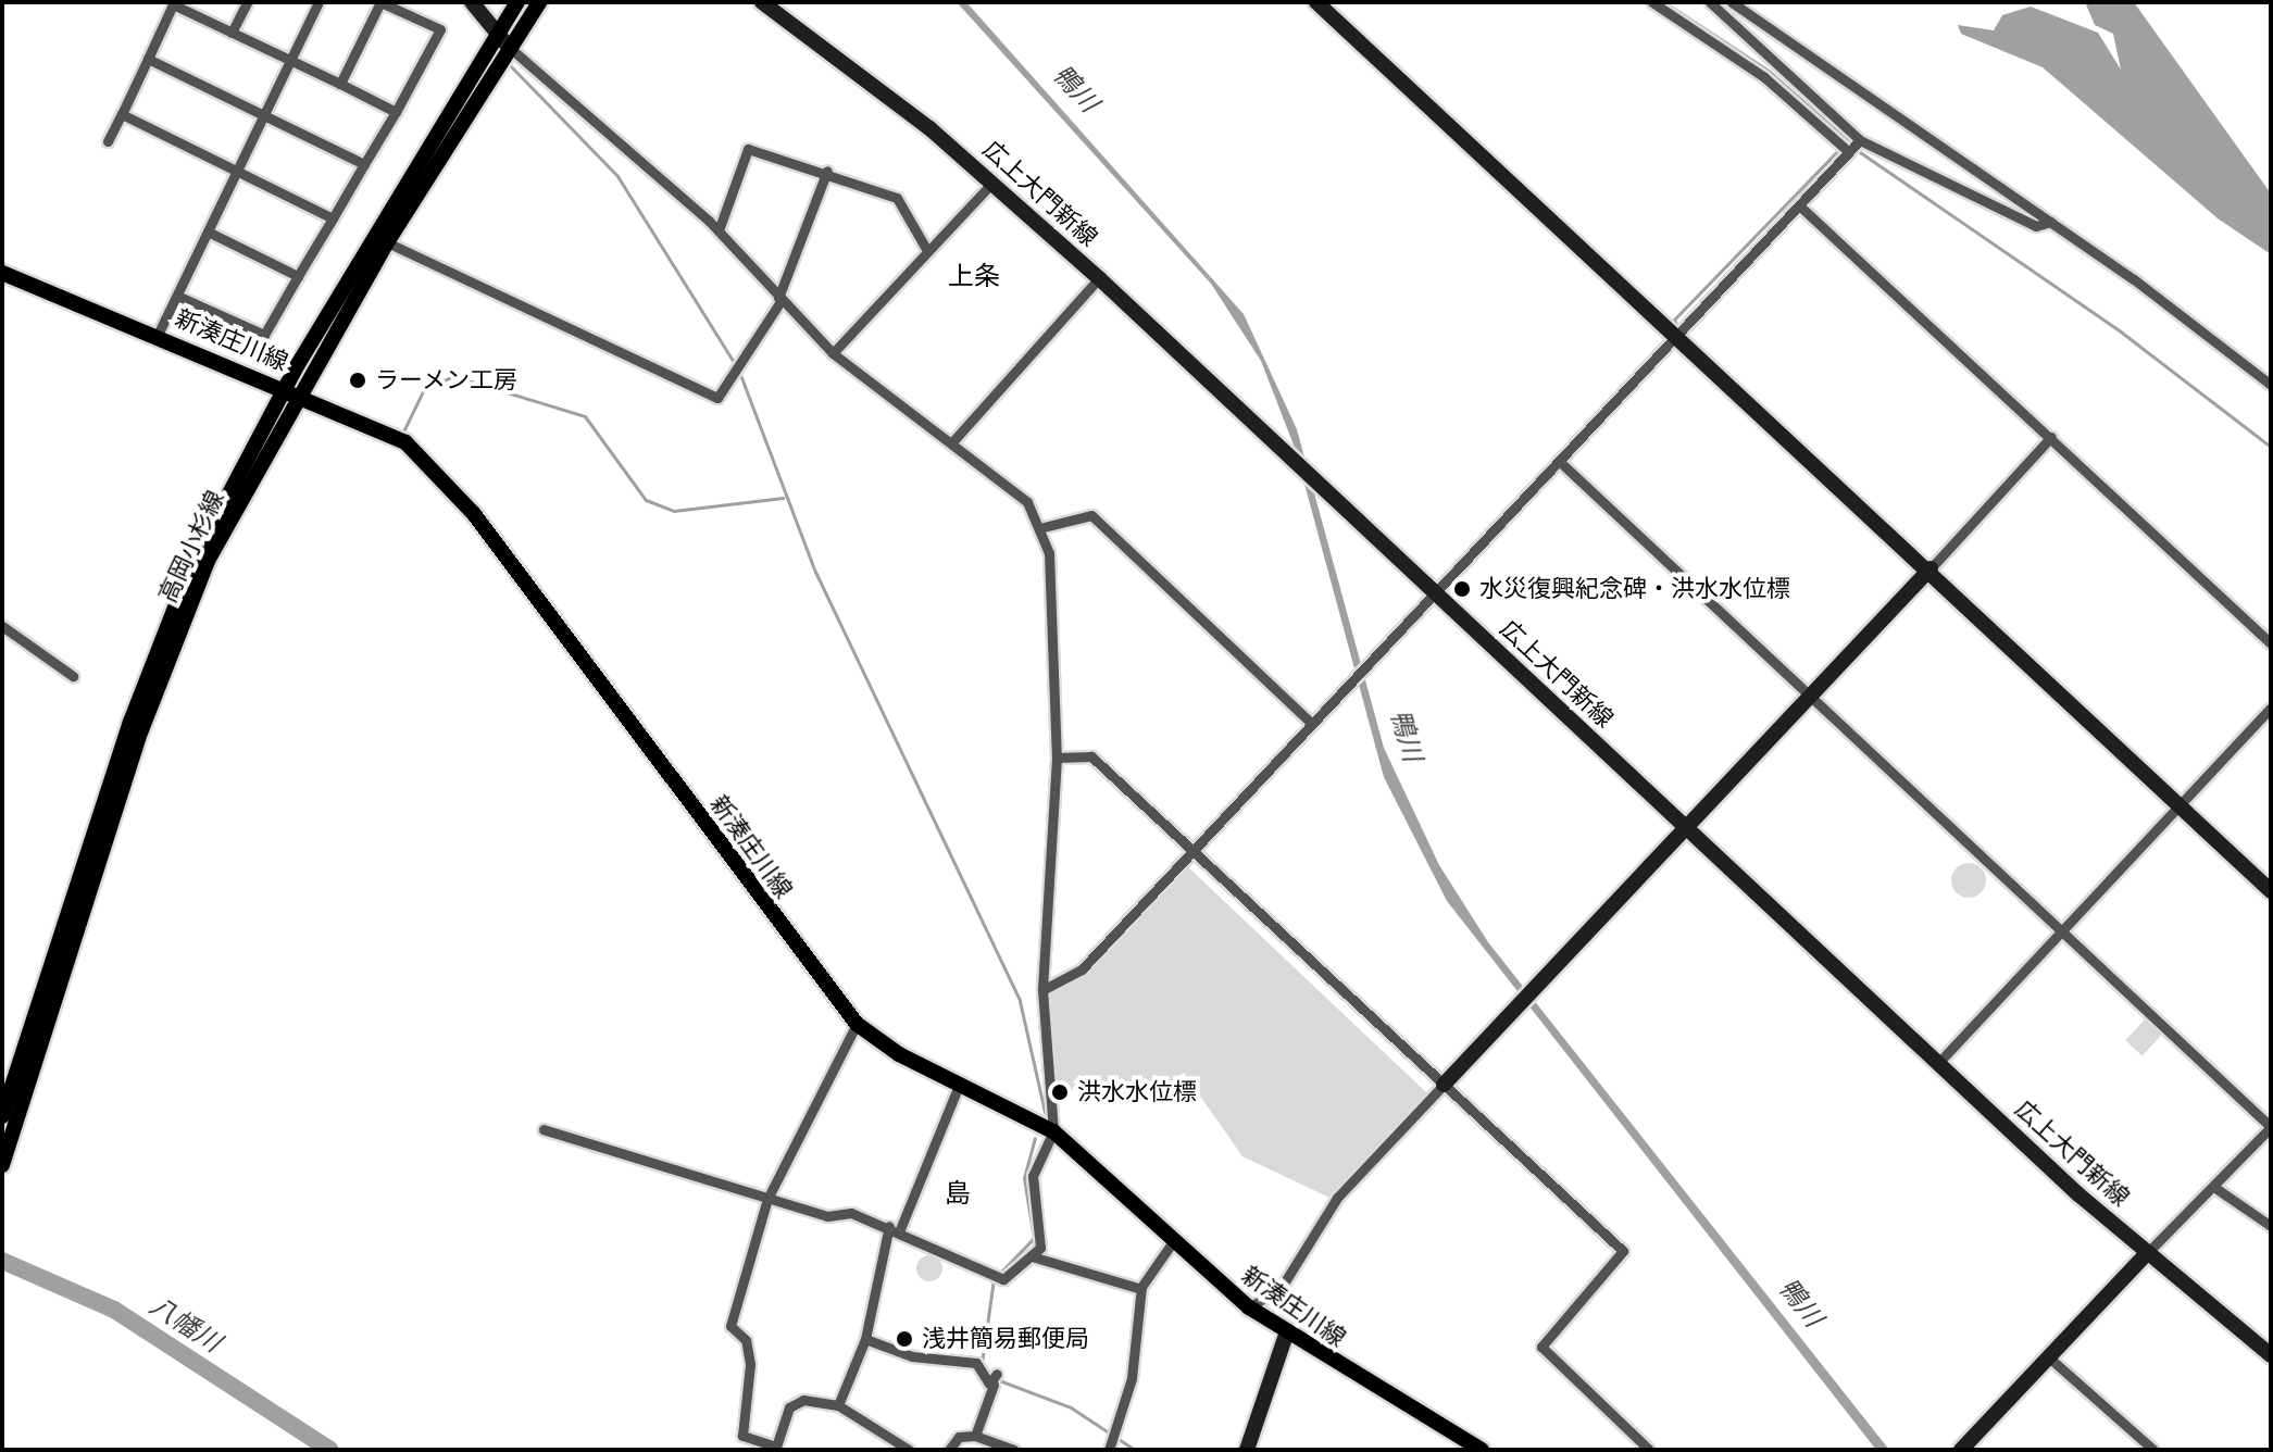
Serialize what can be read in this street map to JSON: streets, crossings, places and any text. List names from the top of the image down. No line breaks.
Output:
{"streets":{"main road":["新湊庄川線","高岡小杉線"],"street":["広上大門新線"]},"crossings":[["新湊庄川線","高岡小杉線"]],"districts":["上条","島"],"water":["鴨川","八幡川"],"places":["ラーメン工房","水災復興紀念碑・洪水水位標","洪水水位標","浅井簡易郵便局"]}
